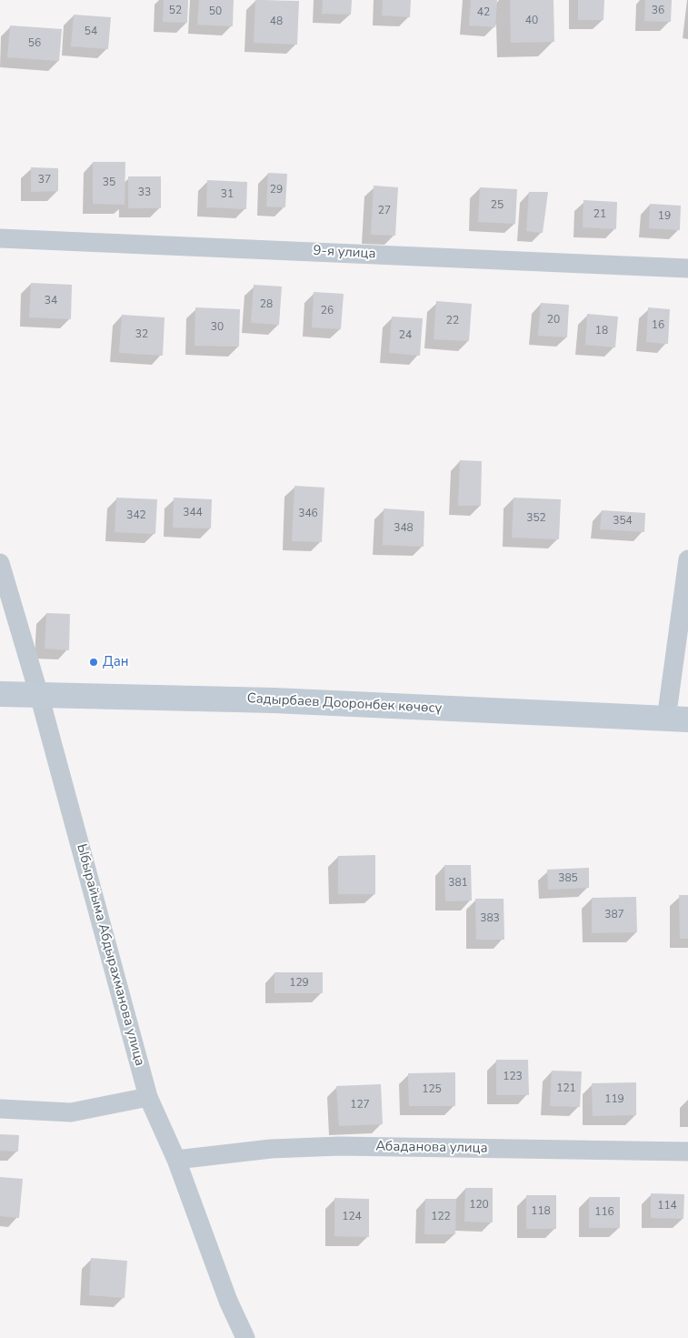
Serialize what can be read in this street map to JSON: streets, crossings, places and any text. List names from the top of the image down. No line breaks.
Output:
{"streets":{"main road":["Садырбаев Дооронбек көчөсү"],"street":["9-я улица","Ыбырайыма Абдырахманова улица","Абаданова улица"]},"crossings":[["Садырбаев Дооронбек көчөсү","Ыбырайыма Абдырахманова улица"],["Ыбырайыма Абдырахманова улица","Абаданова улица"]],"places":["Дан"],"house_numbers":["52","36","50","42","40","48","54","56","37","35","29","33","31","25","27","21","19","34","28","26","20","22","16","30","18","32","24","344","346","342","352","354","348","385","381","387","383","129","123","121","125","119","127","120","114","118","116","124","122"]}
